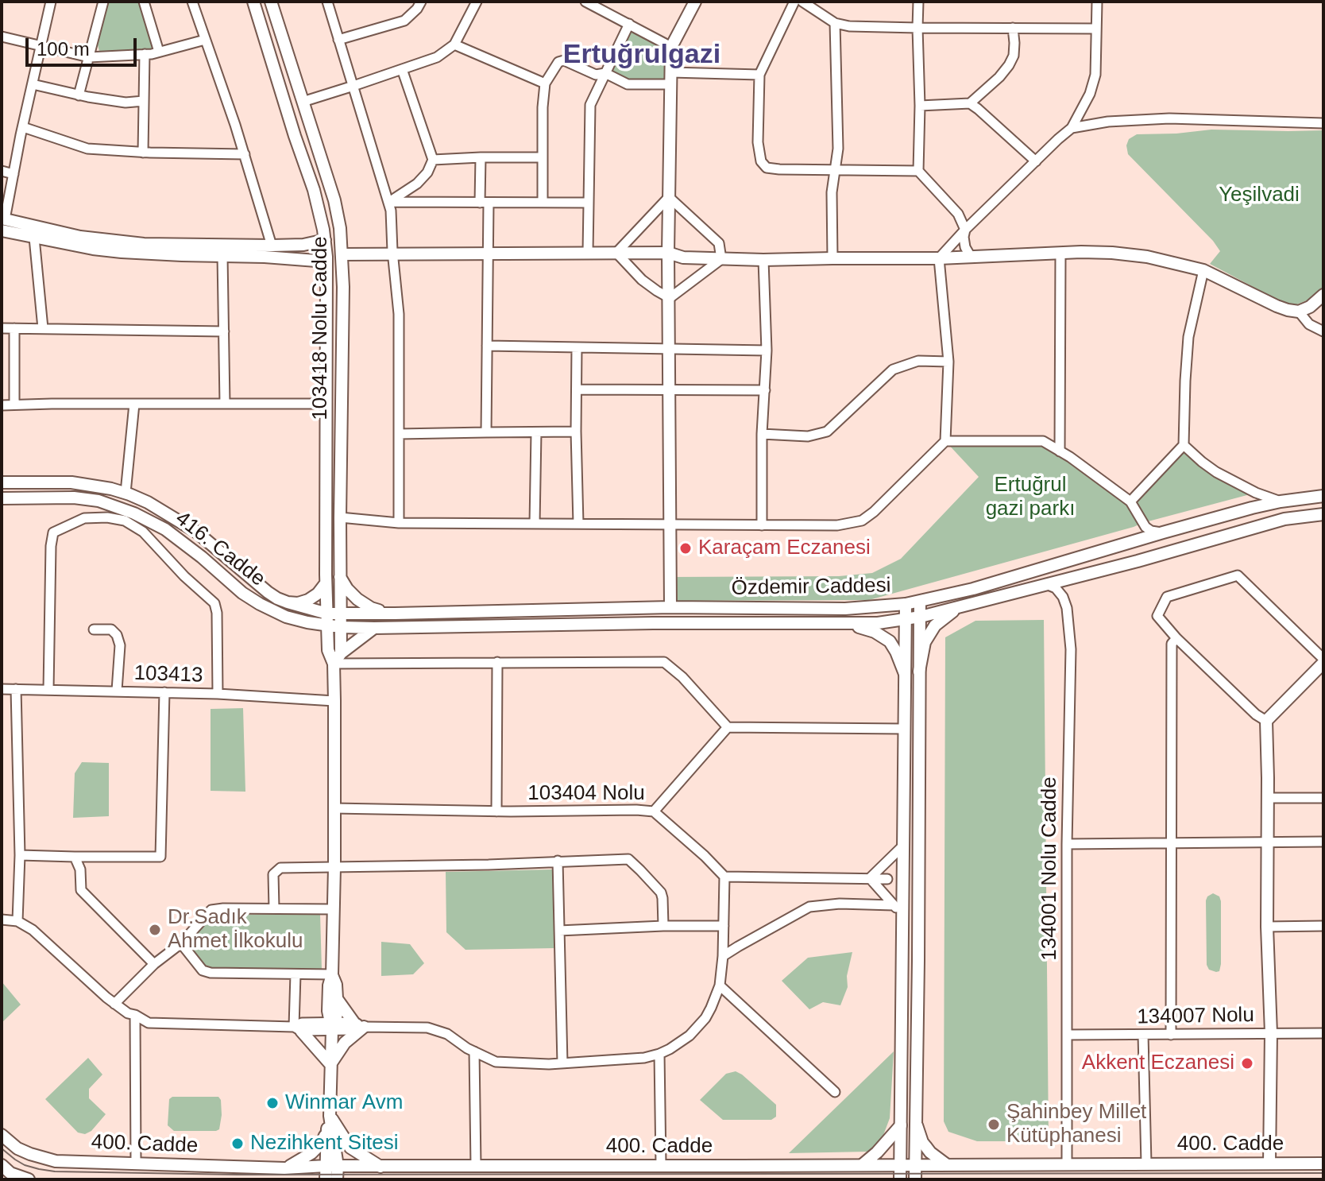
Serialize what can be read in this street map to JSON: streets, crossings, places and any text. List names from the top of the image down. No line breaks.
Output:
{"streets":{"main road":["103418 Nolu Cadde","416. Cadde","Özdemir Caddesi","400. Cadde"],"street":["103413","103404 Nolu","134001 Nolu Cadde","134007 Nolu"]},"crossings":[["103418 Nolu Cadde","416. Cadde"],["103418 Nolu Cadde","Özdemir Caddesi"],["416. Cadde","Özdemir Caddesi"],["Özdemir Caddesi","134001 Nolu Cadde"],["134001 Nolu Cadde","134007 Nolu"],["134001 Nolu Cadde","400. Cadde"]],"districts":["Ertuğrulgazi"],"parks":["Yeşilvadi","Ertuğrul gazi parkı"],"places":["Karaçam Eczanesi","Dr.Sadık Ahmet İlkokulu","Akkent Eczanesi","Winmar Avm","Şahinbey Millet Kütüphanesi","Nezihkent Sitesi"],"scale_bar":"100 m"}
